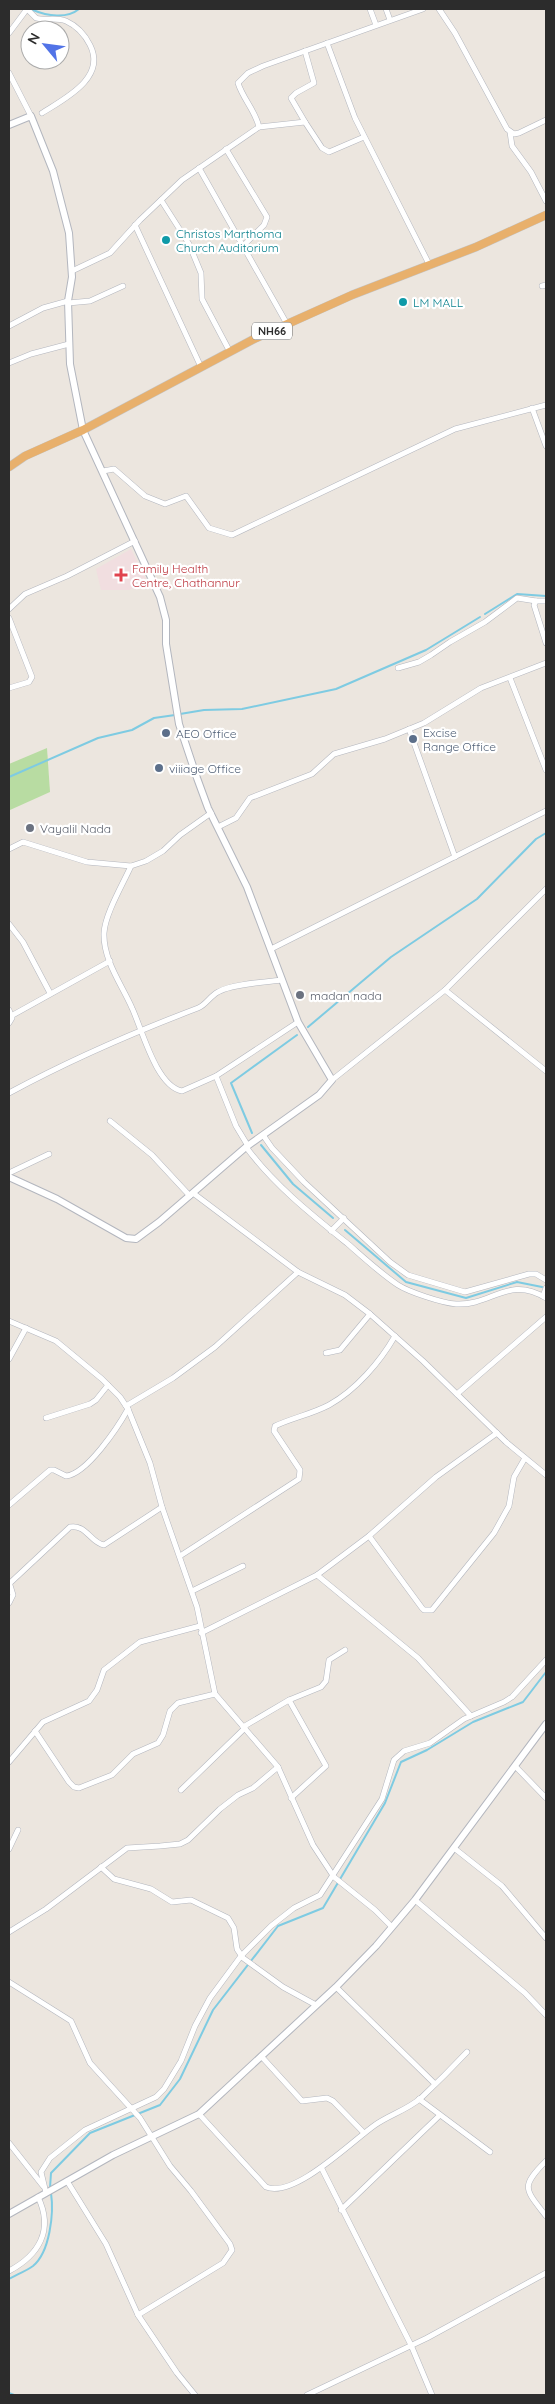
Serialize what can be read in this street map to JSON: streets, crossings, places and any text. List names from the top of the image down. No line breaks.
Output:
{"streets":{"highway":["NH66"]},"places":{"other":["Christos Marthoma Church Auditorium","LM MALL","AEO Office","Excise Range Office","viiiage Office","Vayalil Nada","madan nada"],"health":["Family Health Centre, Chathannur"]},"north":"top left"}
